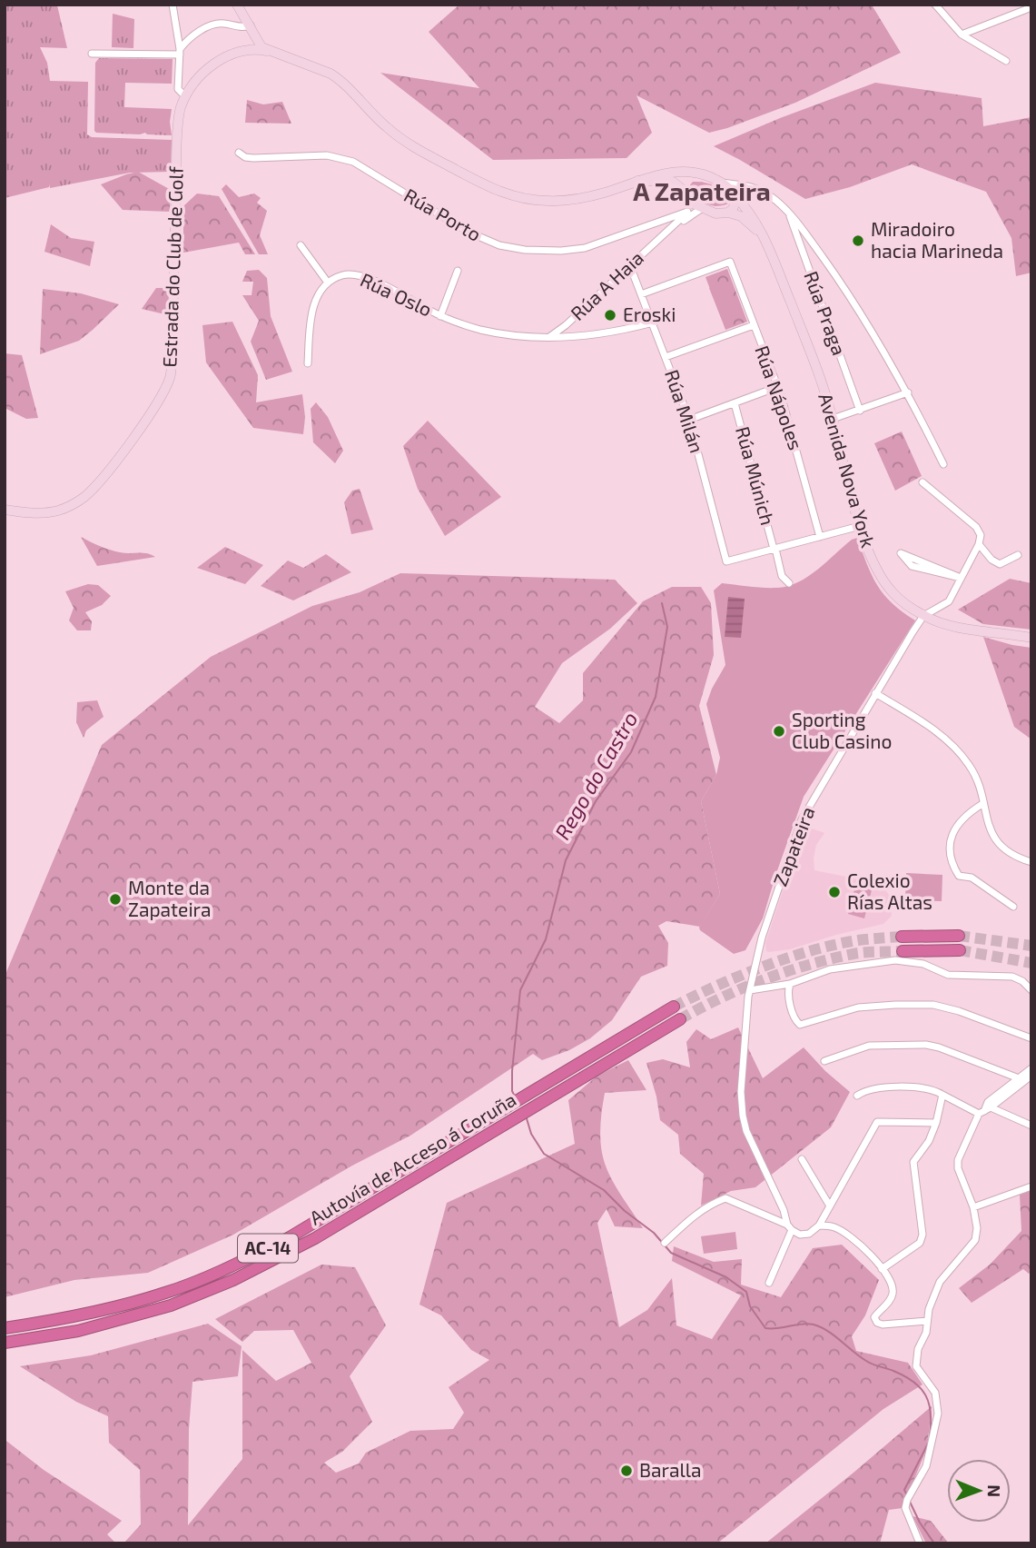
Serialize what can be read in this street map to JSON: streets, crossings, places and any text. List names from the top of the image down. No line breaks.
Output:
{"streets":{"highway":["Autovía de Acceso á Coruña","AC-14"],"street":["Rúa Porto","Estrada do Club de Golf","Rúa A Haia","Rúa Oslo","Rúa Praga","Rúa Nápoles","Rúa Milán","Avenida Nova York","Rúa Múnich","Zapateira"]},"crossings":[["Rúa Porto","Rúa A Haia"],["Rúa Porto","Avenida Nova York"],["Rúa A Haia","Rúa Oslo"],["Rúa A Haia","Rúa Milán"],["Rúa A Haia","Avenida Nova York"],["Rúa Oslo","Rúa Milán"],["Rúa Nápoles","Rúa Milán"],["Rúa Milán","Rúa Múnich"],["Avenida Nova York","Zapateira"]],"districts":["A Zapateira"],"water":["Rego do Castro"],"places":["Miradoiro hacia Marineda","Eroski","Sporting Club Casino","Colexio Rías Altas","Monte da Zapateira","Baralla"],"north":"right"}
